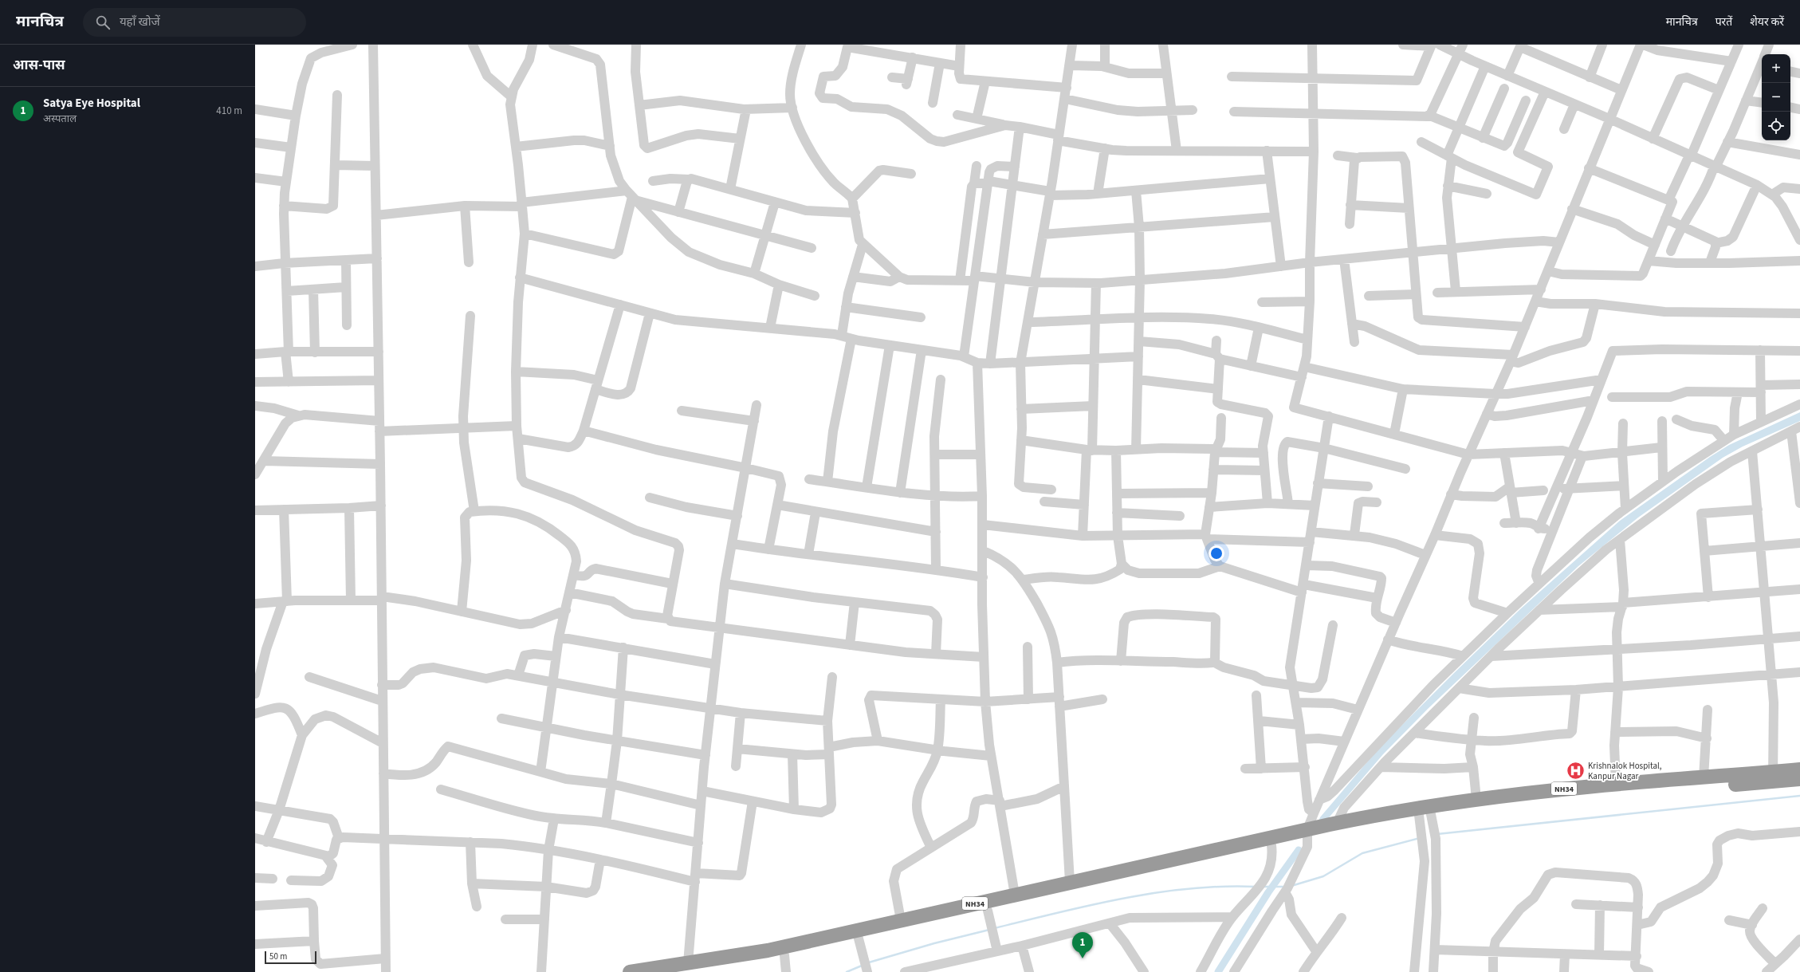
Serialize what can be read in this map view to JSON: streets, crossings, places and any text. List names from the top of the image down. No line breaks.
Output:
{"streets":{"highway":["NH34"]},"places":{"hospital":["Krishnalok Hospital, Kanpur Nagar"]},"scale_bar":"50 m","page":{"header":"मानचित्र","search":"यहाँ खोजें","nav":["मानचित्र","परतें","शेयर करें"],"heading":"आस-पास","map_buttons":["+","−"],"list":[{"mark":"1","name":"Satya Eye Hospital","note":"अस्पताल","value":"410 m"}],"pins":"1","scale":"50 m"}}
